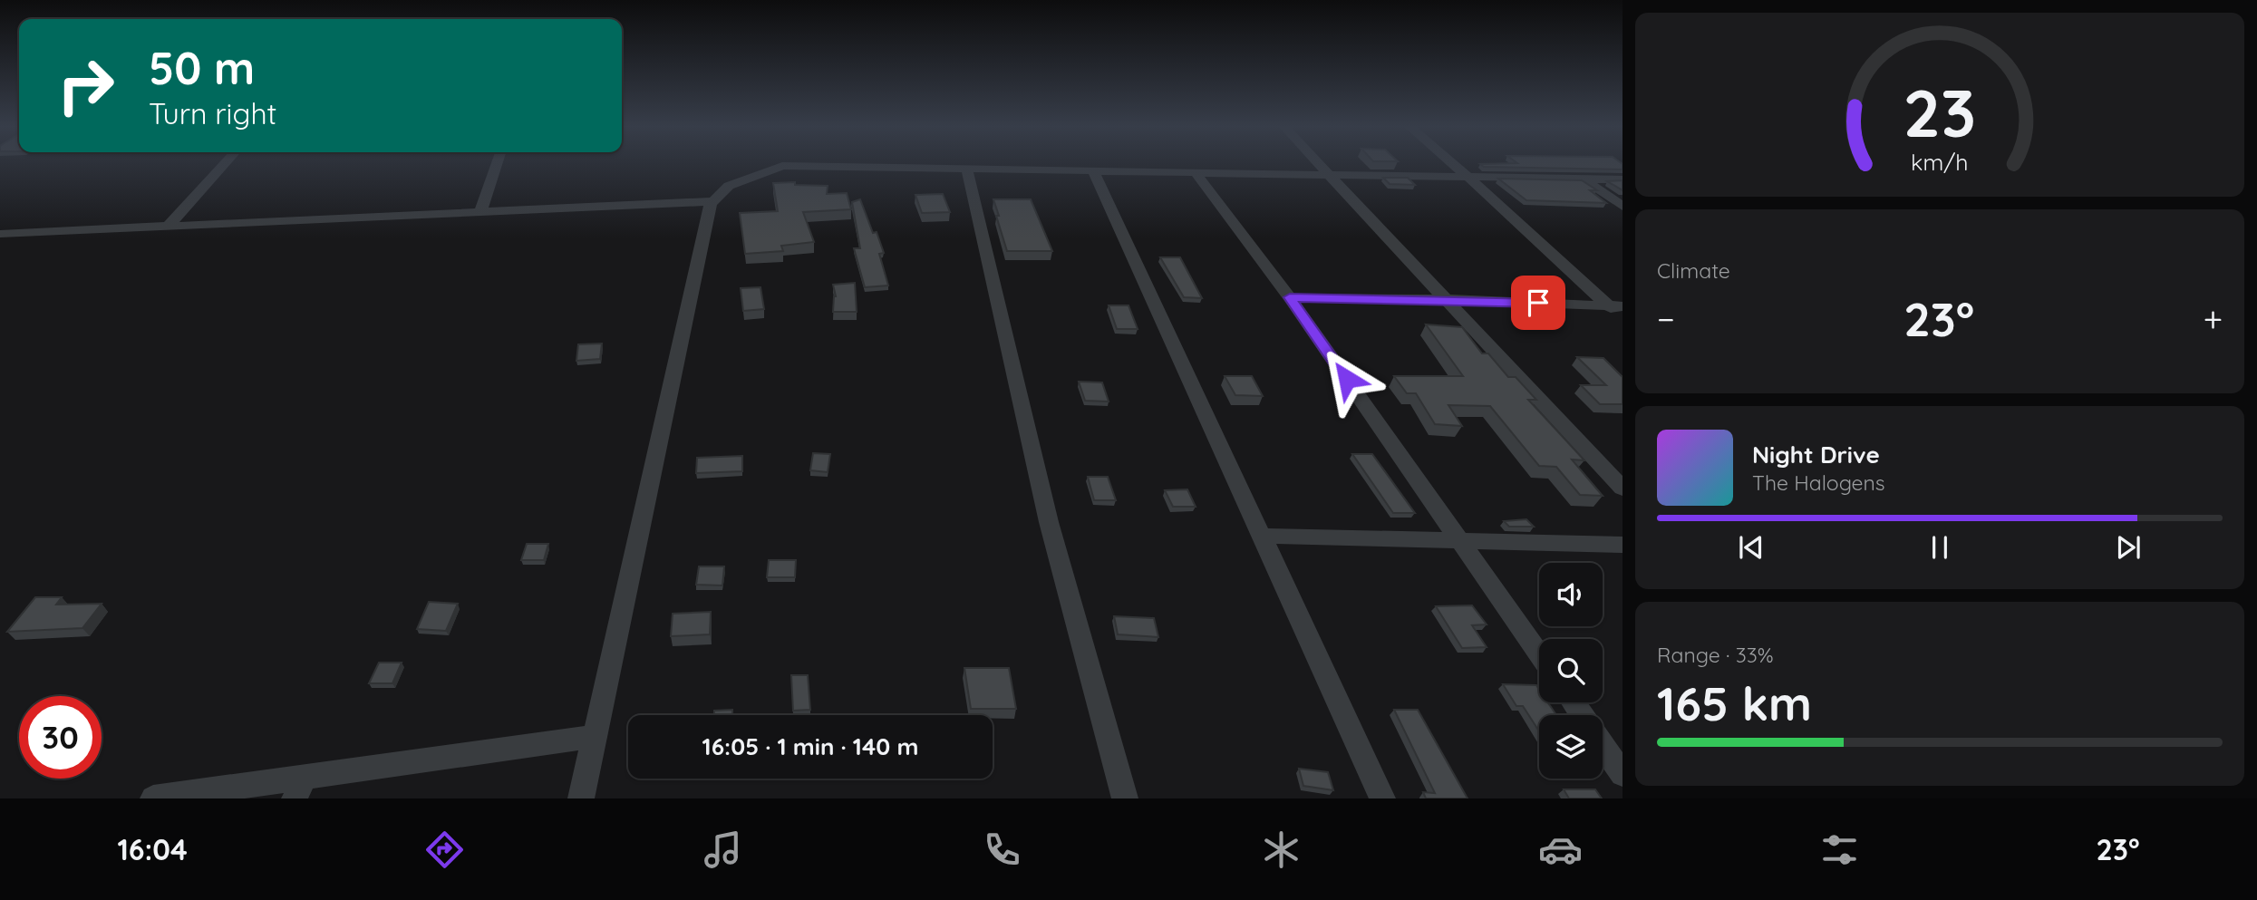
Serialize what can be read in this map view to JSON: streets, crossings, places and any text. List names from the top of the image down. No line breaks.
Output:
{"page":{"turn":["50 m","Turn right"],"tile":["Climate",["Range · 33%","165 km"]],"heat":["−","23°","+"],"song":["Night Drive","The Halogens"],"limit":"30","trip":"16:05 · 1 min · 140 m","tabs":["16:04","23°"],"gauge":["23","km/h"]}}
